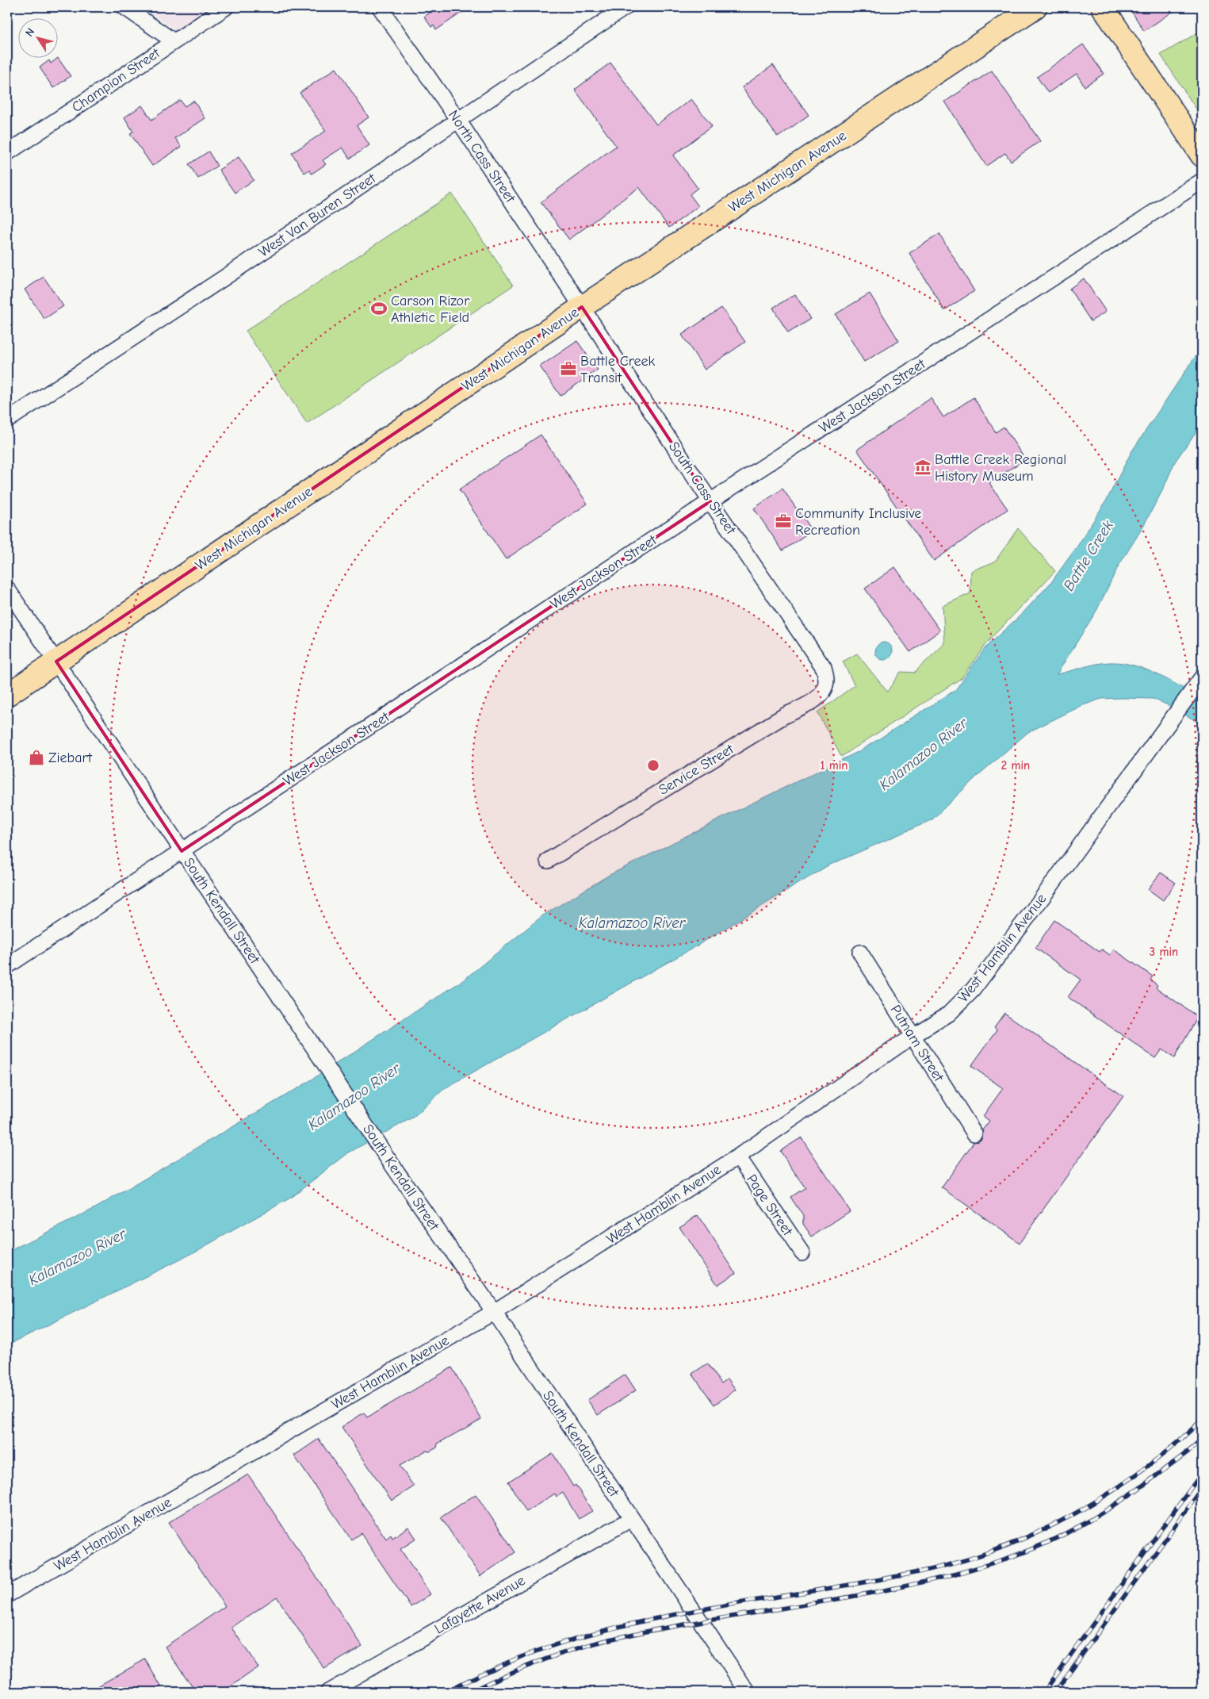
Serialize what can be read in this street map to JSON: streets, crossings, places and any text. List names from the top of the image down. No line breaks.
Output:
{"streets":{"highway":["West Michigan Avenue"],"street":["Champion Street","North Cass Street","West Van Buren Street","West Jackson Street","South Cass Street","Service Street","South Kendall Street","West Hamblin Avenue","Putnam Street","Page Street","Lafayette Avenue"]},"crossings":[["North Cass Street","West Michigan Avenue"],["North Cass Street","West Van Buren Street"],["North Cass Street","South Cass Street"],["West Michigan Avenue","South Cass Street"],["West Michigan Avenue","South Kendall Street"],["West Jackson Street","South Cass Street"],["West Jackson Street","South Kendall Street"],["South Cass Street","Service Street"],["South Kendall Street","West Hamblin Avenue"],["South Kendall Street","Lafayette Avenue"],["West Hamblin Avenue","Putnam Street"],["West Hamblin Avenue","Page Street"]],"water":["Battle Creek","Kalamazoo River"],"places":{"sports":["Carson Rizor Athletic Field"],"office":["Battle Creek Transit","Community Inclusive Recreation"],"museum":["Battle Creek Regional History Museum"],"shop":["Ziebart"]},"north":"top left","rings":["1 min","2 min","3 min"]}
